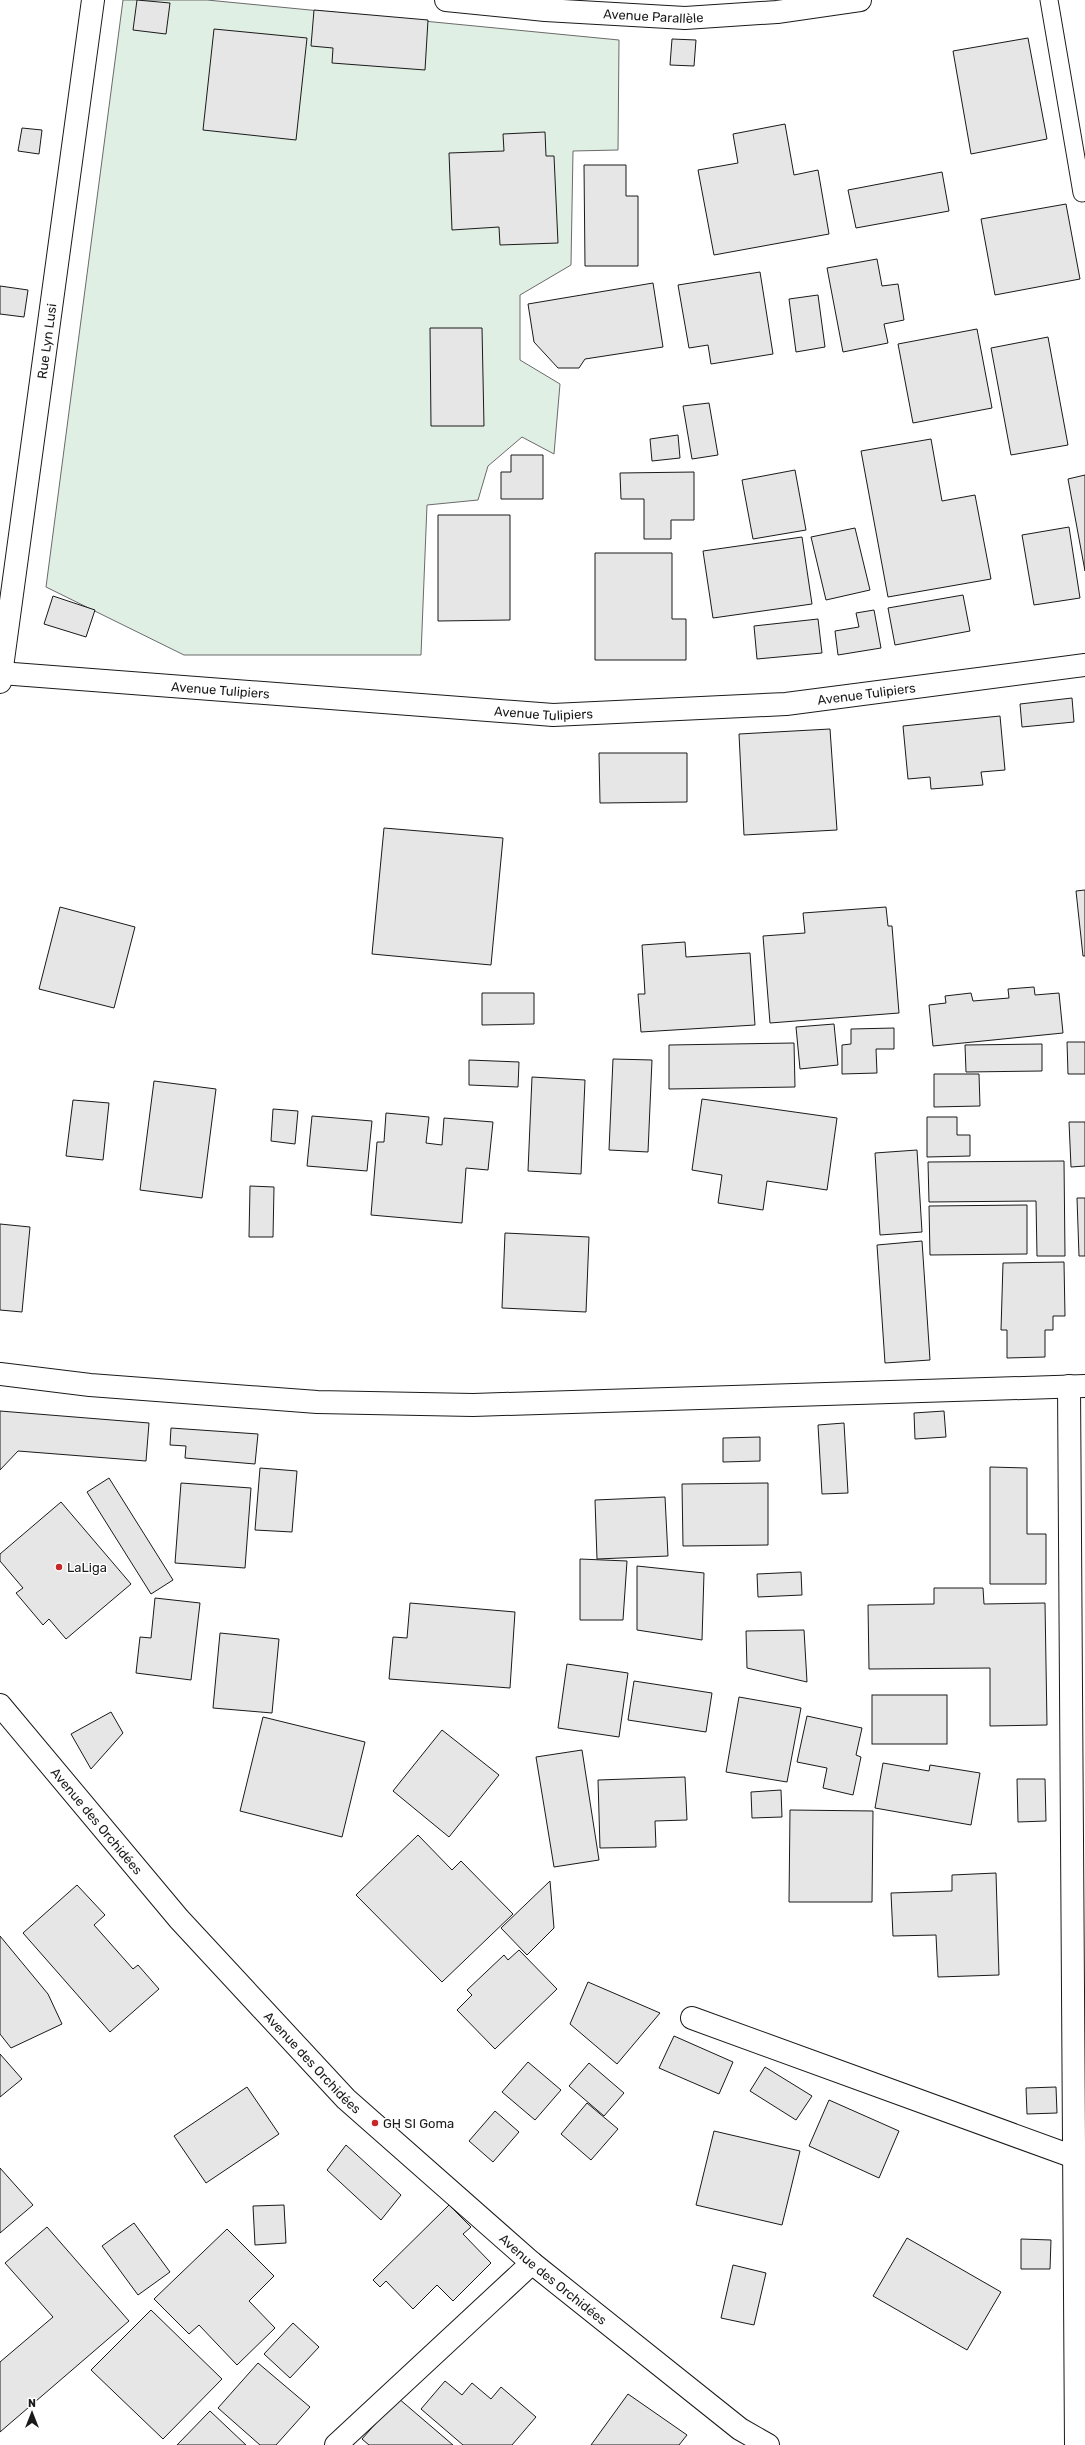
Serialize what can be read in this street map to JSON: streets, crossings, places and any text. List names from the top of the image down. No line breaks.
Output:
{"streets":{"street":["Avenue Parallèle","Rue Lyn Lusi","Avenue Tulipiers","Avenue des Orchidées"]},"crossings":[["Rue Lyn Lusi","Avenue Tulipiers"]],"places":["LaLiga","GH SI Goma"],"north":"top"}
